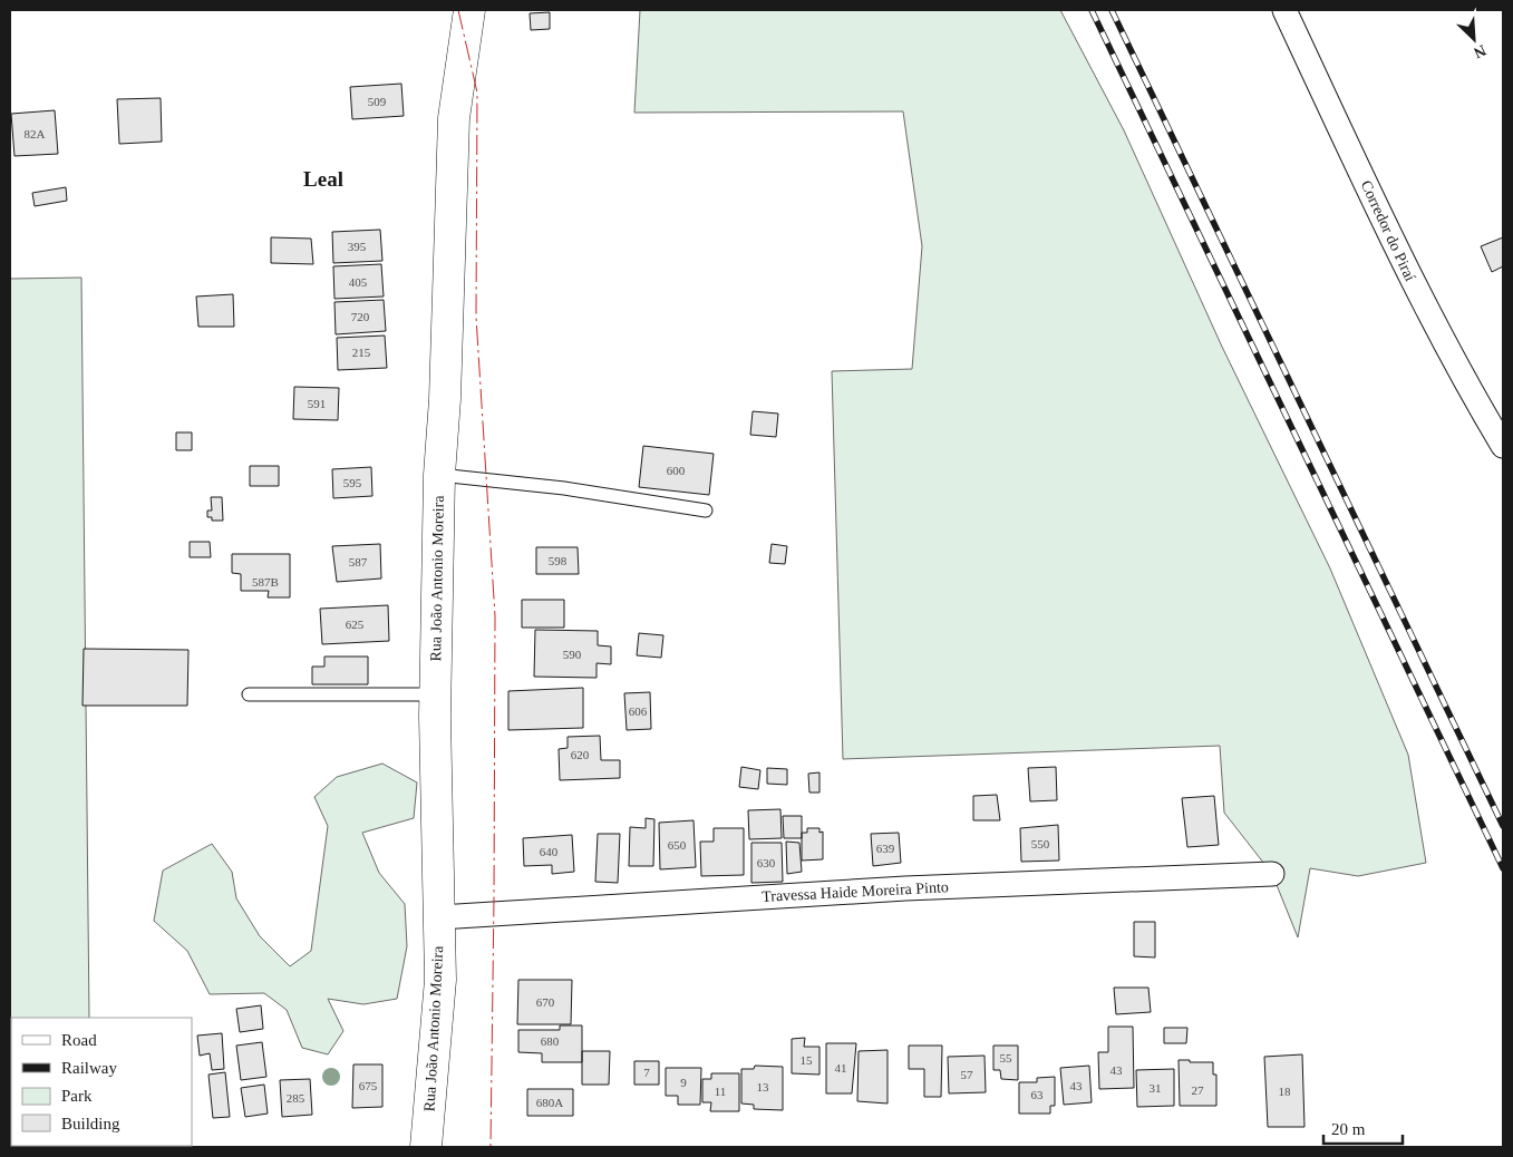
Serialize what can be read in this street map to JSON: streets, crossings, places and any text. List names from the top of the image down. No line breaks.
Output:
{"streets":{"main road":["Rua João Antonio Moreira"],"street":["Corredor do Piraí","Travessa Haide Moreira Pinto"]},"crossings":[["Rua João Antonio Moreira","Travessa Haide Moreira Pinto"]],"districts":["Leal"],"house_numbers":["509","82A","395","405","720","215","591","600","595","598","587","587B","625","590","606","620","550","650","639","640","630","670","680","55","15","41","43","7","57","9","675","43","13","31","27","11","18","63","285","680A"],"legend":["Road","Railway","Park","Building"],"scale_bar":"20 m","north":"bottom right"}
